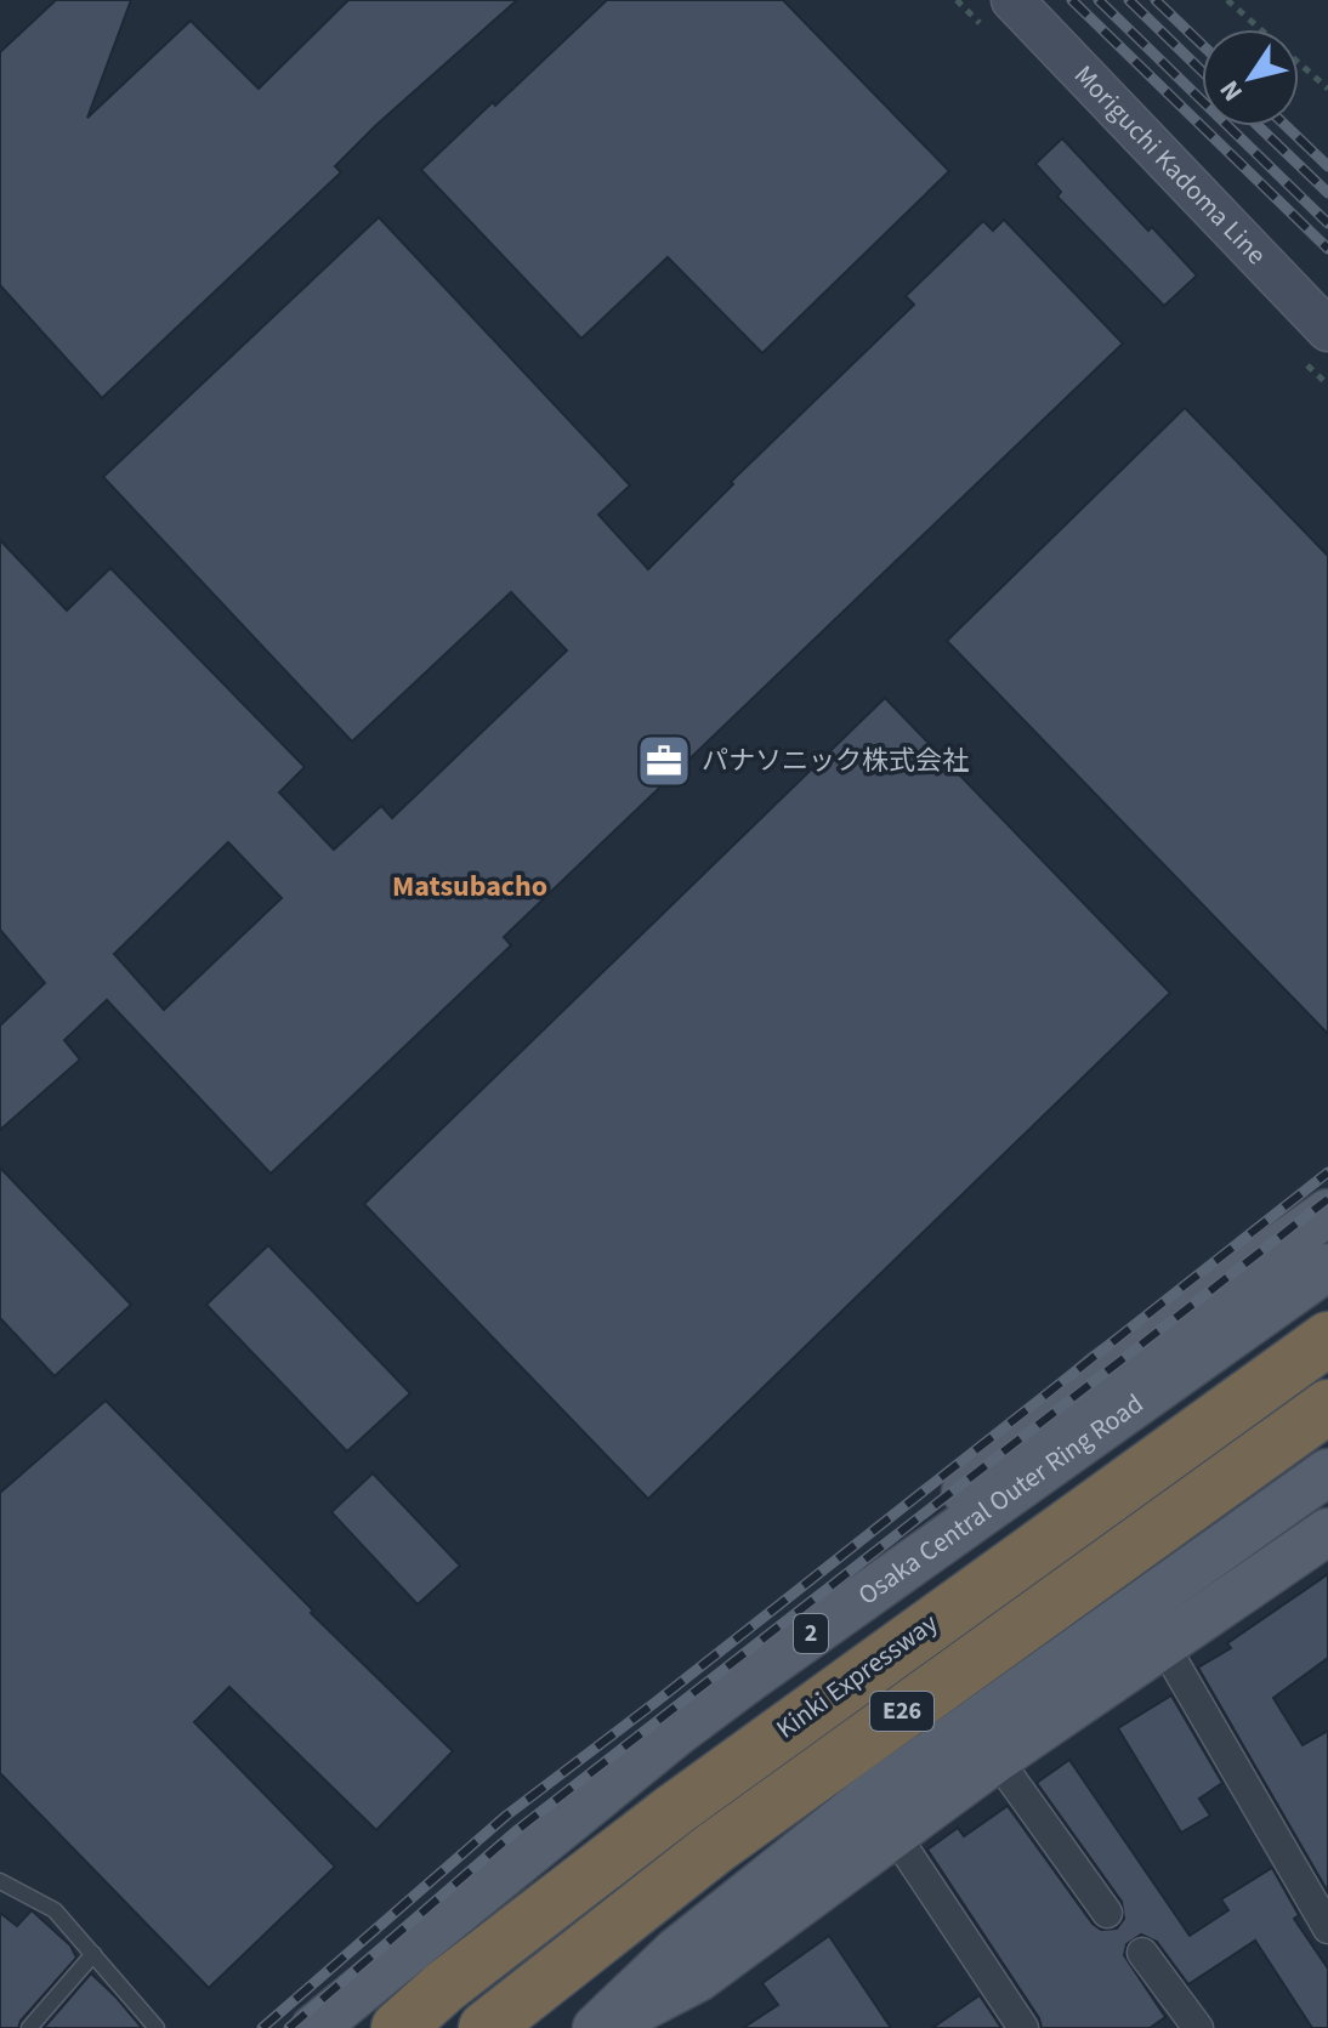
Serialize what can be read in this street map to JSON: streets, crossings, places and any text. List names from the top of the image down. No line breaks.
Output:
{"streets":{"highway":["Kinki Expressway","E26"],"main road":["Moriguchi Kadoma Line","Osaka Central Outer Ring Road","2"]},"districts":["Matsubacho"],"places":{"office":["パナソニック株式会社"]},"north":"bottom left"}
